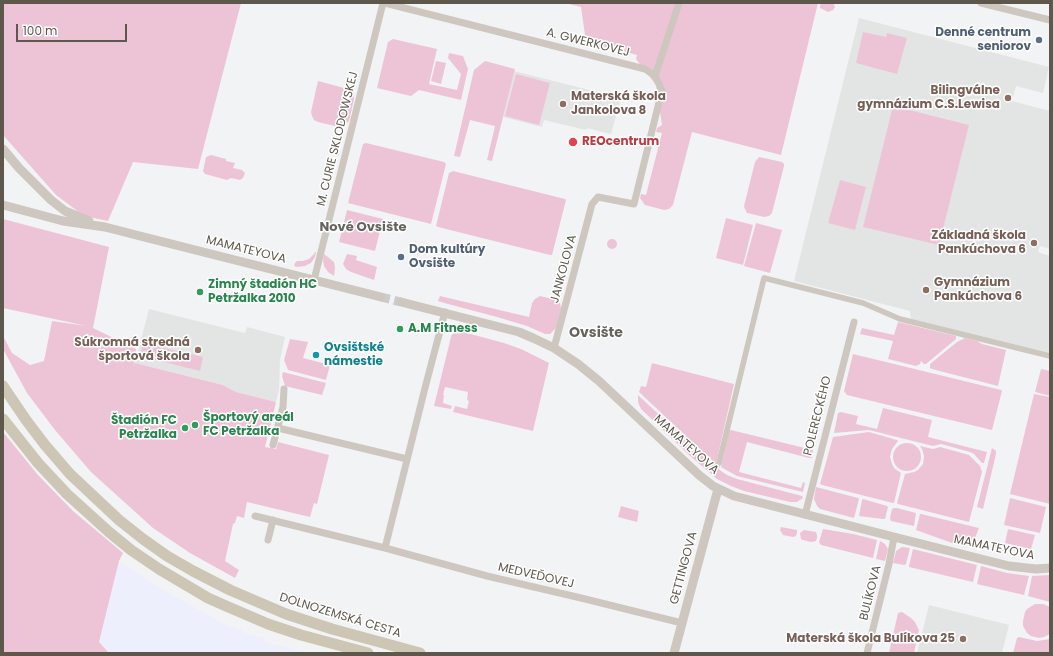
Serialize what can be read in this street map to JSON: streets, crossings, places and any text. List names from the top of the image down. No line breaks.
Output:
{"streets":{"main road":["DOLNOZEMSKÁ CESTA"],"street":["A. GWERKOVEJ","M. CURIE SKLODOWSKEJ","MAMATEYOVA","JANKOLOVA","POLERECKÉHO","GETTINGOVA","MEDVEĎOVEJ","BULÍKOVA"]},"crossings":[["A. GWERKOVEJ","M. CURIE SKLODOWSKEJ"],["A. GWERKOVEJ","JANKOLOVA"],["M. CURIE SKLODOWSKEJ","MAMATEYOVA"],["MAMATEYOVA","JANKOLOVA"],["MAMATEYOVA","POLERECKÉHO"],["MAMATEYOVA","GETTINGOVA"],["MAMATEYOVA","BULÍKOVA"],["GETTINGOVA","MEDVEĎOVEJ"]],"districts":["Nové Ovsište","Ovsište"],"places":["Denné centrum seniorov","Bilingválne gymnázium C.S.Lewisa","Materská škola Jankolova 8","REOcentrum","Základná škola Pankúchova 6","Dom kultúry Ovsište","Gymnázium Pankúchova 6","Zimný štadión HC Petržalka 2010","A.M Fitness","Súkromná stredná športová škola","Ovsištské námestie","Športový areál FC Petržalka","Štadión FC Petržalka","Materská škola Bulíkova 25"],"scale_bar":"100 m"}
